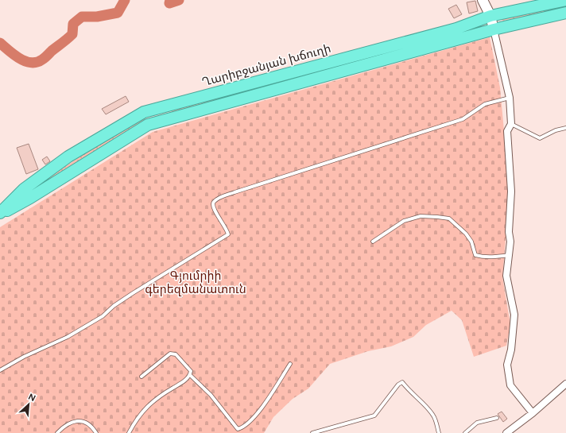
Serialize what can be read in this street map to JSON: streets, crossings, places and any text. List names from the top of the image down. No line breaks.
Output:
{"streets":{"highway":["Ղարիբջանյան խճուղի"]},"parks":["Գյումրիի գերեզմանատուն"],"north":"top right"}
